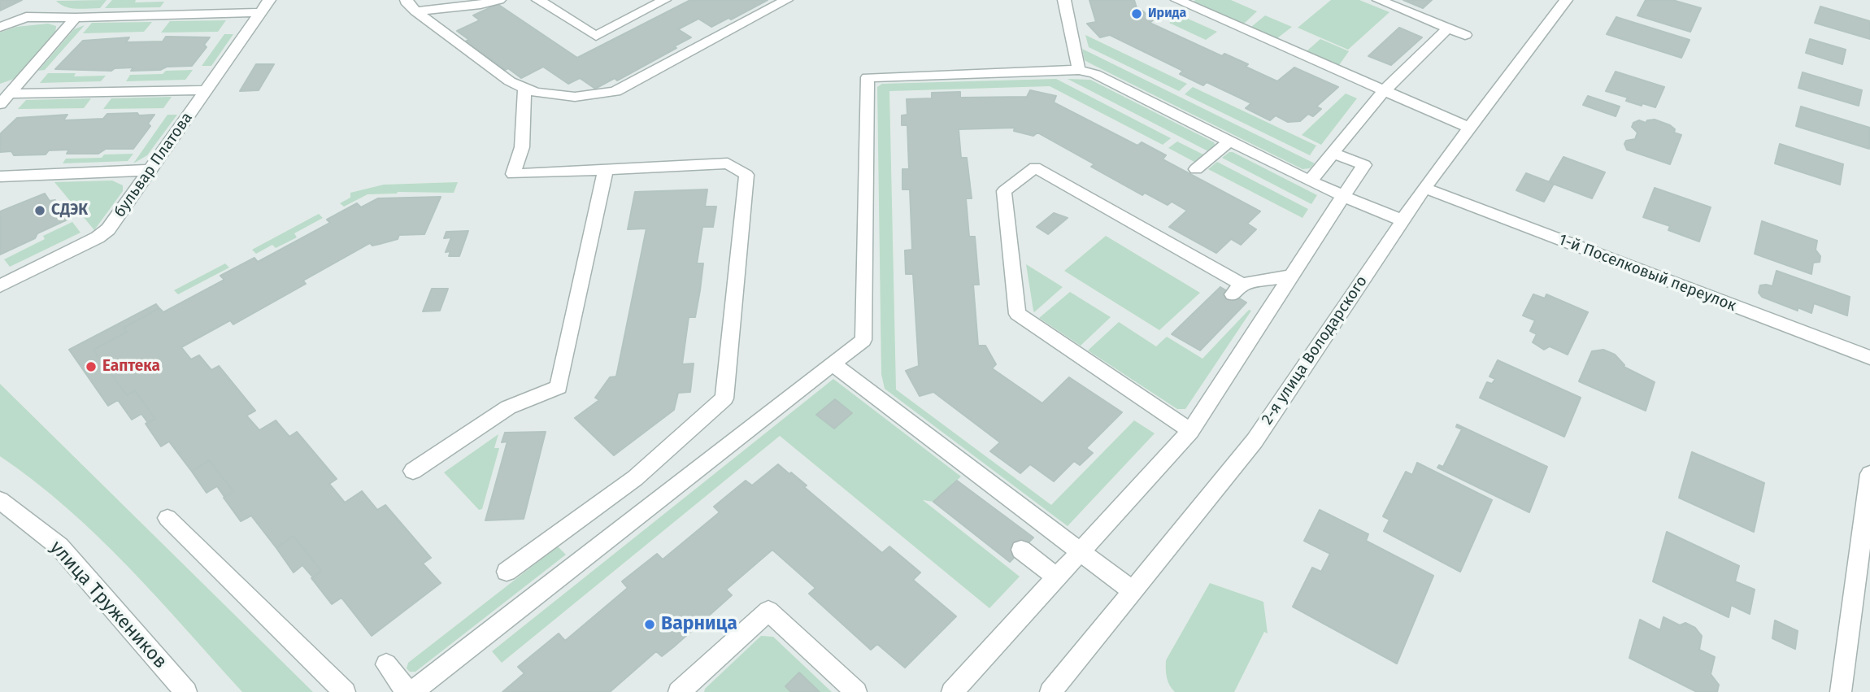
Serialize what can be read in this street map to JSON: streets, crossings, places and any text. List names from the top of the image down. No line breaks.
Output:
{"streets":{"street":["бульвар Платова","1-й Поселковый переулок","2-я улица Володарского","улица Тружеников"]},"crossings":[["1-й Поселковый переулок","2-я улица Володарского"]],"places":["Ирида","СДЭК","Еаптека","Варница"]}
